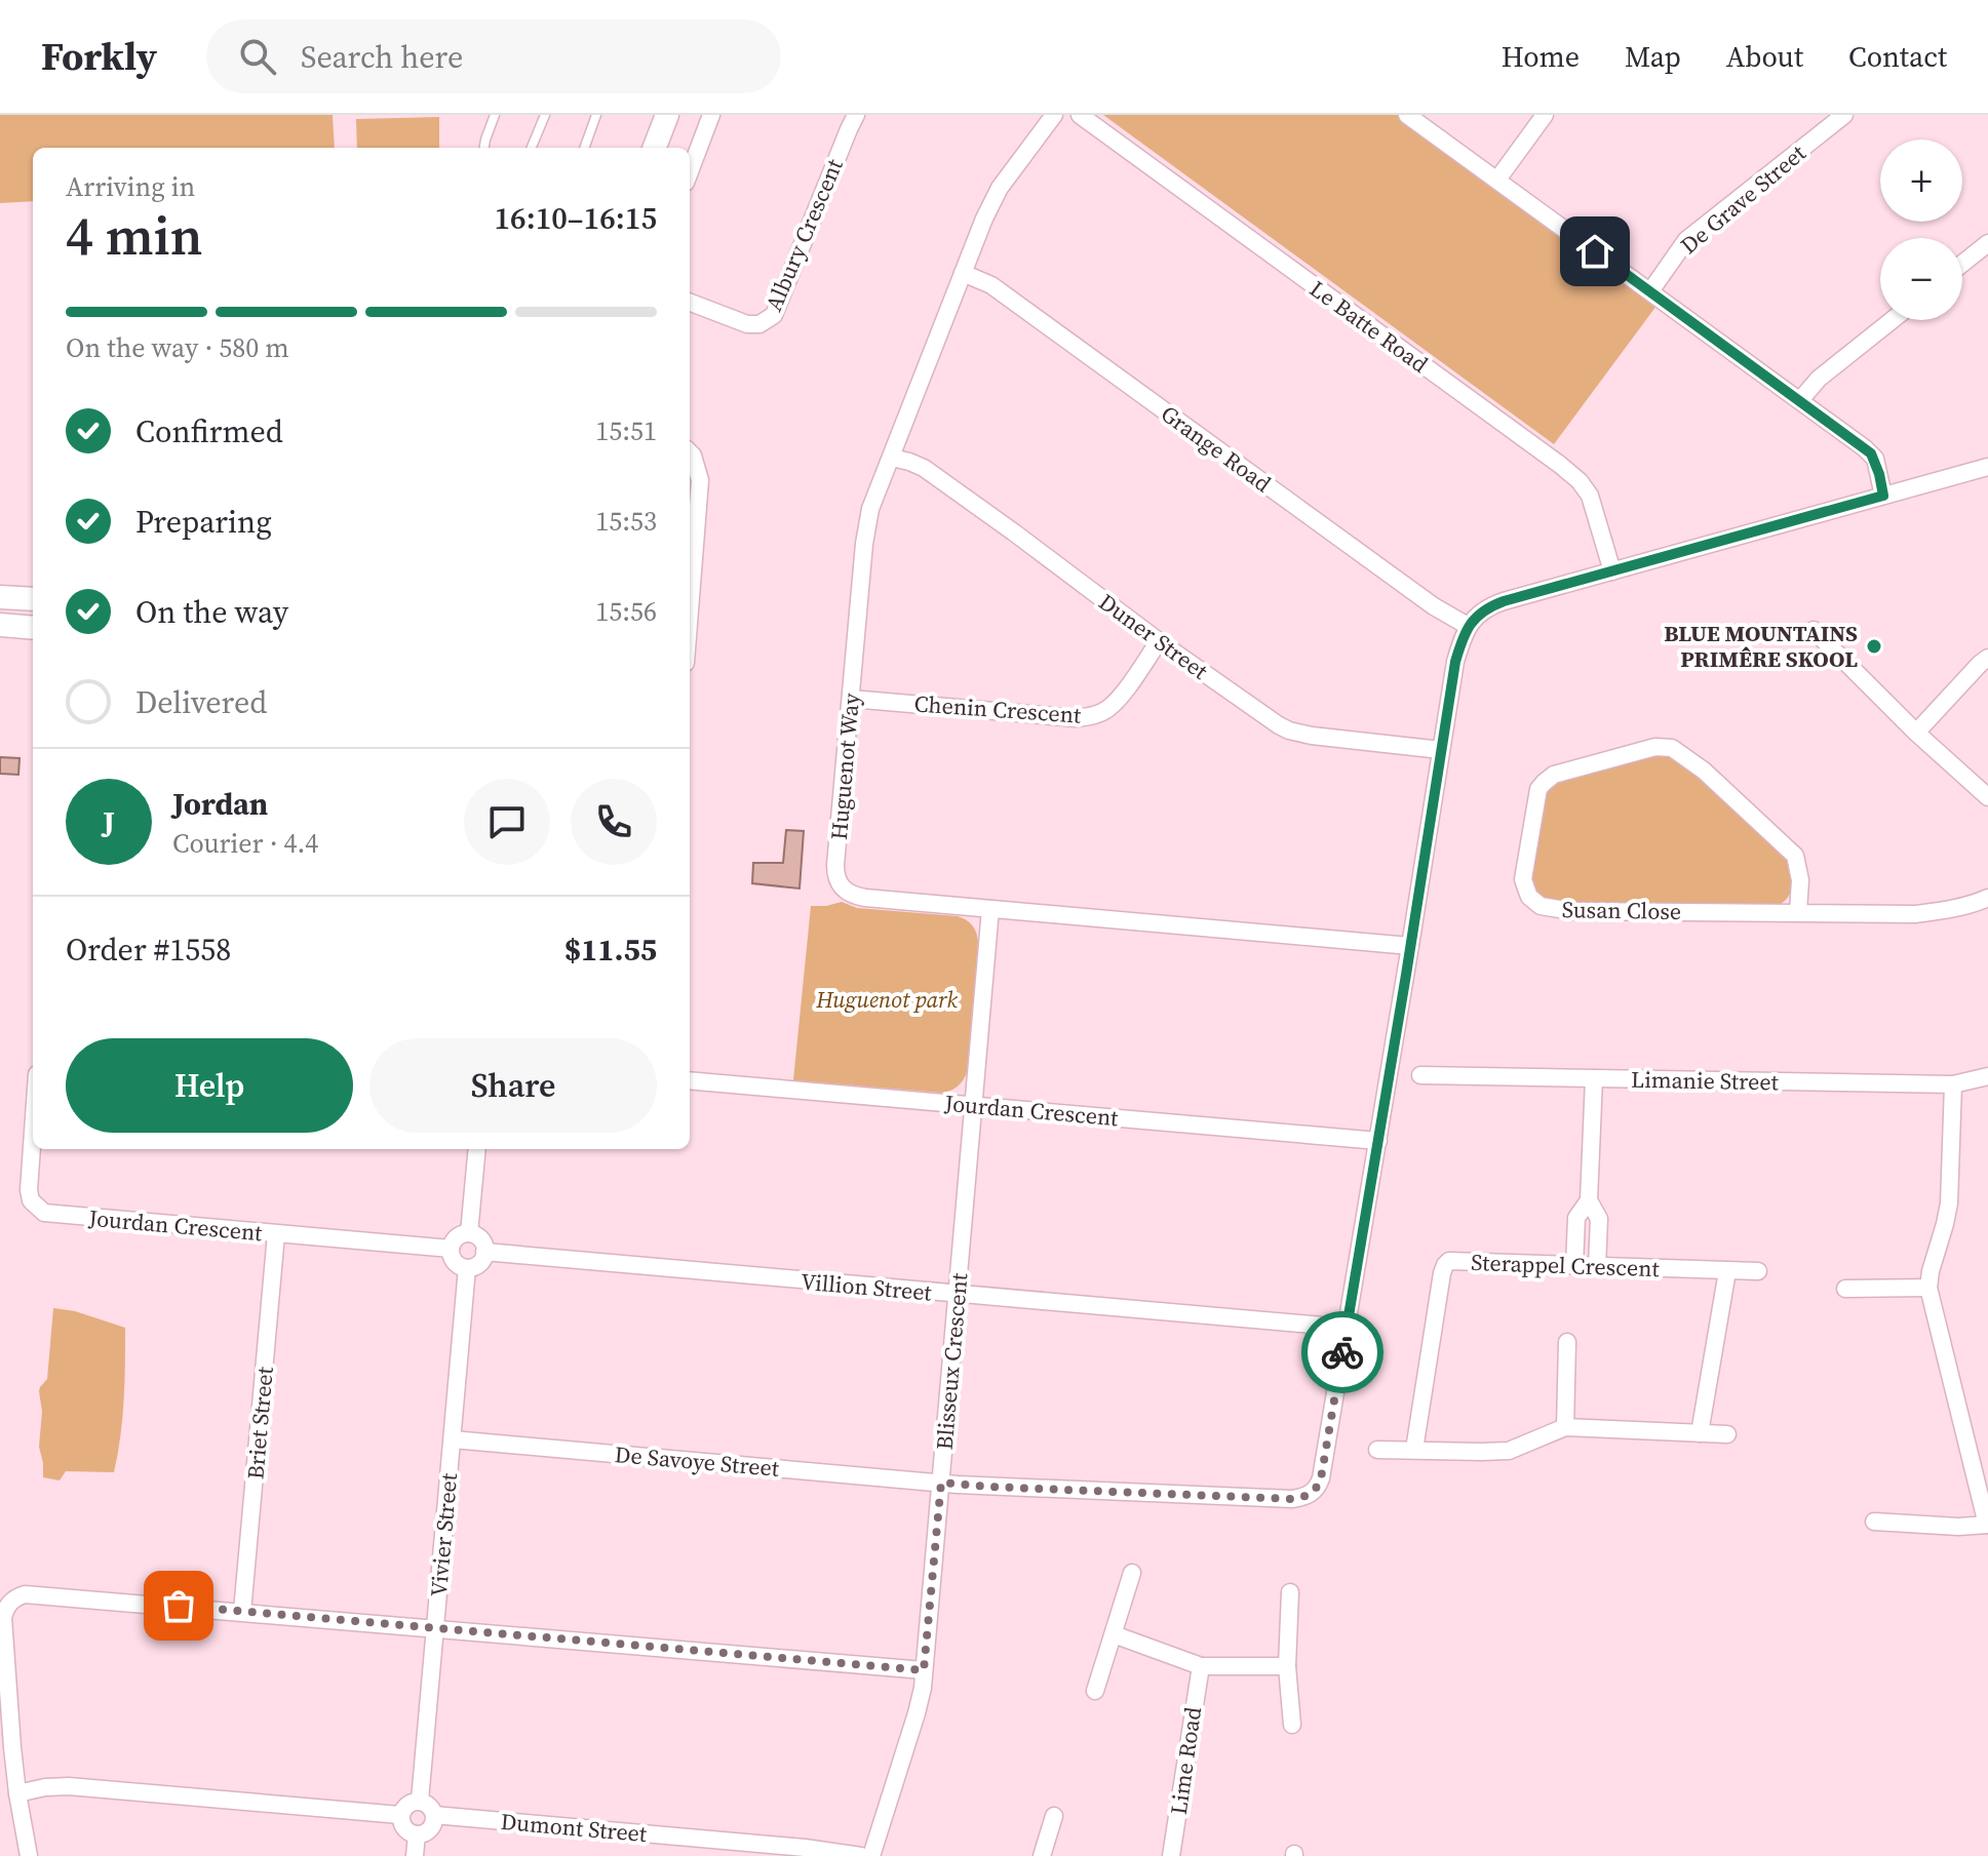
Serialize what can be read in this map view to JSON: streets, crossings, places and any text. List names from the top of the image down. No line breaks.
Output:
{"streets":{"street":["De Grave Street","Albury Crescent","Le Batte Road","Grange Road","Duner Street","Chenin Crescent","Huguenot Way","Susan Close","Limanie Street","Jourdan Crescent","Sterappel Crescent","Villion Street","Blisseux Crescent","Briet Street","De Savoye Street","Vivier Street","Lime Road","Dumont Street"]},"crossings":[["Grange Road","Huguenot Way"],["Duner Street","Chenin Crescent"],["Duner Street","Huguenot Way"],["Chenin Crescent","Huguenot Way"],["Huguenot Way","Blisseux Crescent"],["Jourdan Crescent","Villion Street"],["Jourdan Crescent","Blisseux Crescent"],["Jourdan Crescent","Briet Street"],["Jourdan Crescent","Vivier Street"],["Villion Street","Blisseux Crescent"],["Villion Street","De Savoye Street"],["Villion Street","Vivier Street"],["Blisseux Crescent","De Savoye Street"],["De Savoye Street","Vivier Street"],["Vivier Street","Dumont Street"]],"parks":["Huguenot park"],"places":["BLUE MOUNTAINS PRIMÊRE SKOOL"],"page":{"header":"Forkly","search":"Search here","nav":["Home","Map","About","Contact"],"map_buttons":["+","−"],"heading":["4 min","Arriving in","16:10–16:15"],"panel":["Jordan","Courier · 4.4","Order #1558","$11.55"],"bar":"On the way · 580 m","list":[["Confirmed","15:51"],["Preparing","15:53"],["On the way","15:56"],"Delivered"],"round":"J","buttons":["Help","Share"]}}
